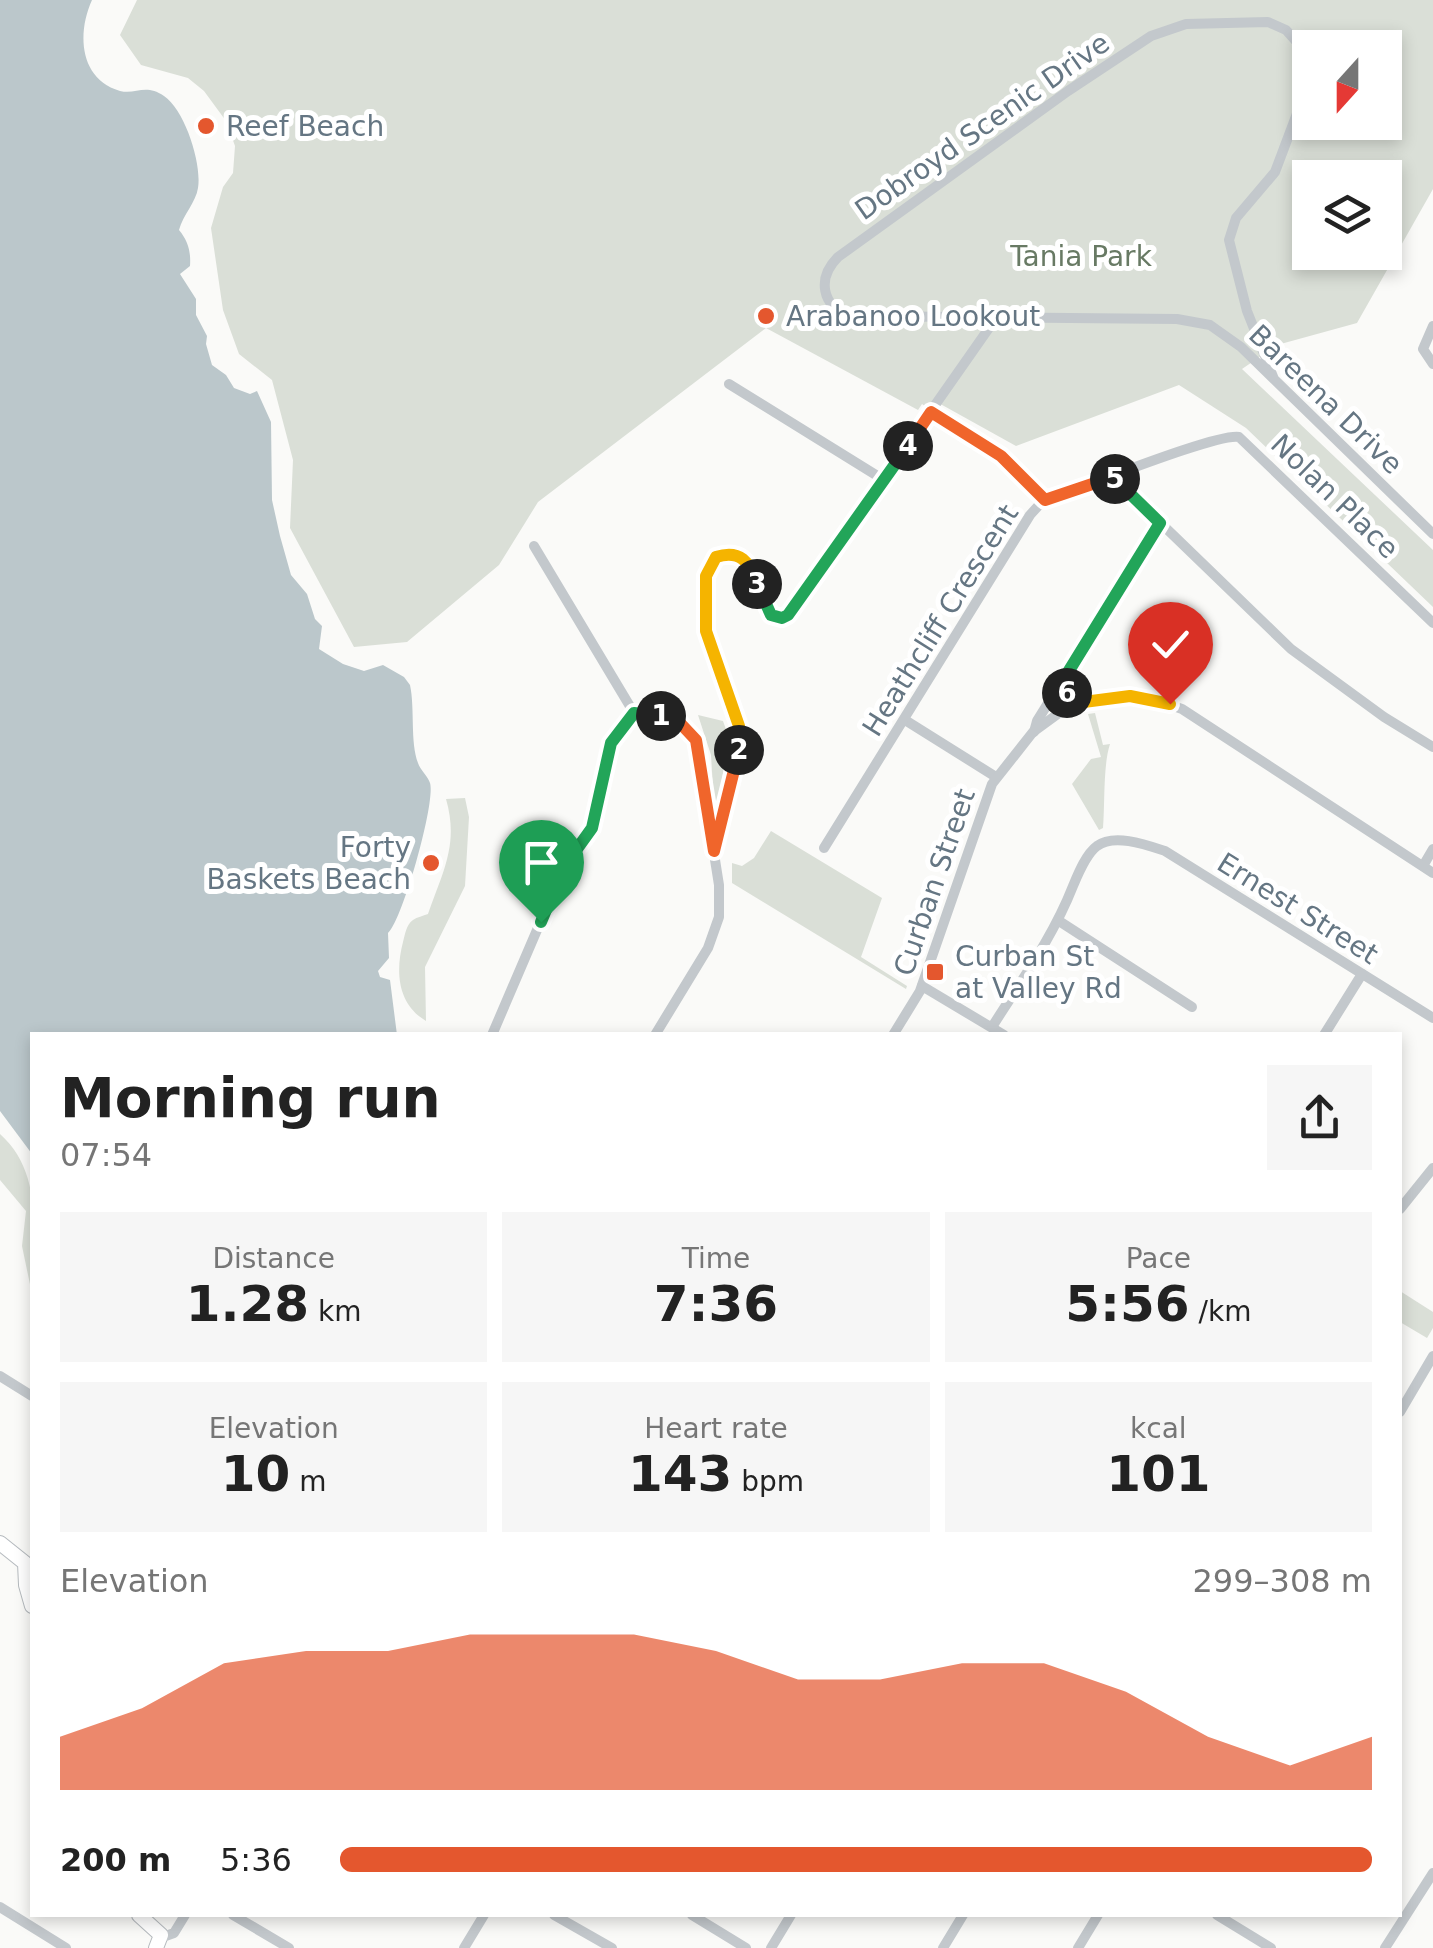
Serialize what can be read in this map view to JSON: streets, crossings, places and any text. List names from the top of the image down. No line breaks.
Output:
{"streets":{"street":["Dobroyd Scenic Drive","Bareena Drive","Nolan Place","Heathcliff Crescent","Curban Street","Ernest Street"]},"crossings":[["Dobroyd Scenic Drive","Bareena Drive"],["Nolan Place","Heathcliff Crescent"]],"parks":["Tania Park"],"places":{"other":["Reef Beach","Arabanoo Lookout","Forty Baskets Beach"],"transit":["Curban St at Valley Rd"]},"north":"bottom","page":{"pins":["4","5","3","6","1","2"],"heading":["Morning run","07:54"],"stats":[["Distance","1.28 km"],["Time","7:36"],["Pace","5:56 /km"],["Elevation","10 m"],["Heart rate","143 bpm"],["kcal","101"]],"chart":["Elevation","299–308 m"],"list":[{"name":"200 m","note":"5:36"}]}}
